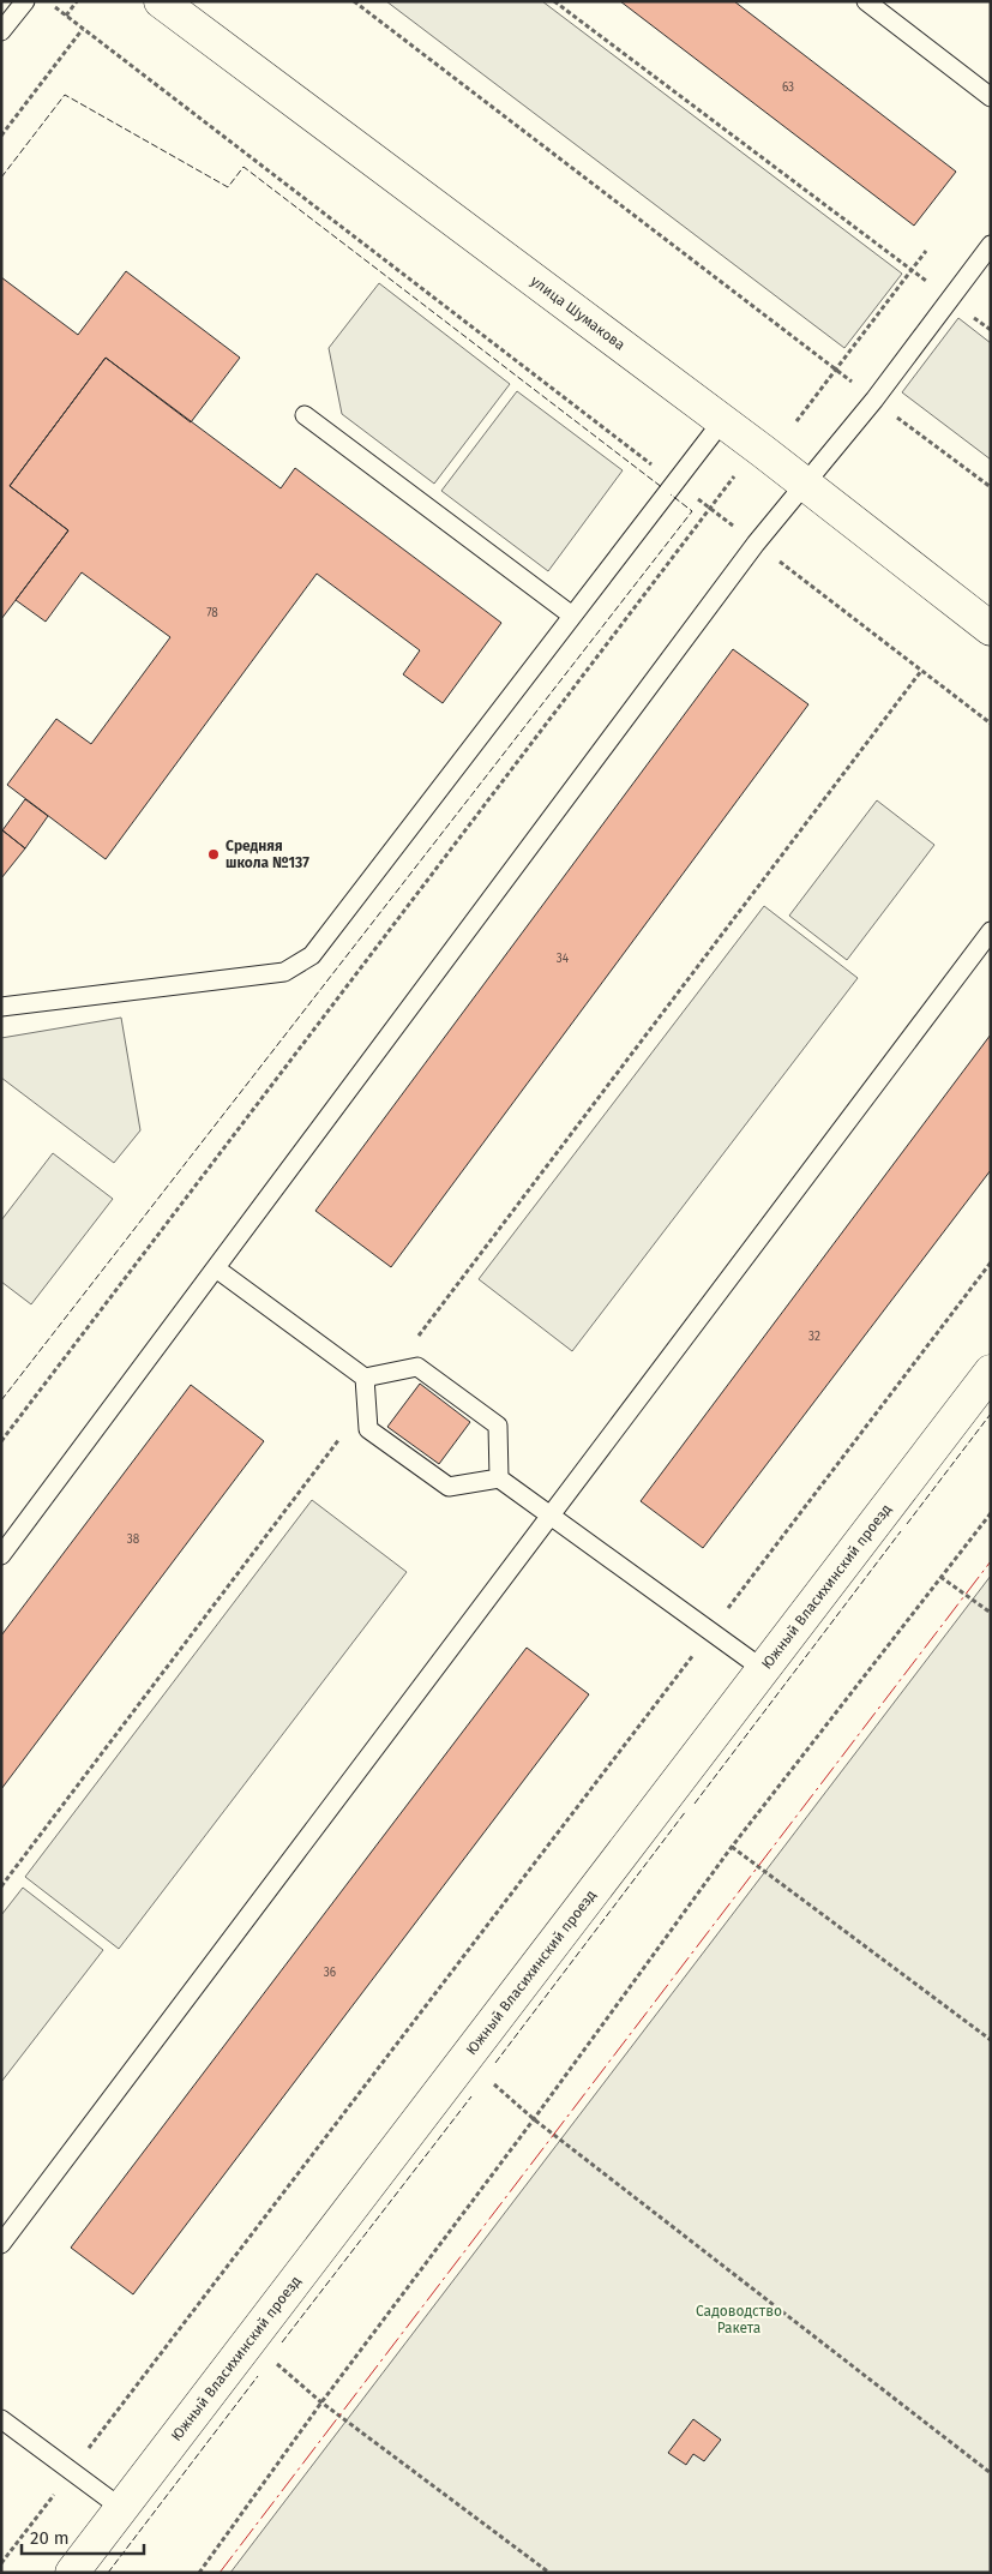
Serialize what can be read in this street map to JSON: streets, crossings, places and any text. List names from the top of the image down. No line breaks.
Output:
{"streets":{"street":["улица Шумакова","Южный Власихинский проезд"]},"parks":["Садоводство Ракета"],"places":["Средняя школа №137"],"house_numbers":["63","78","34","32","38","36"],"scale_bar":"20 m"}
